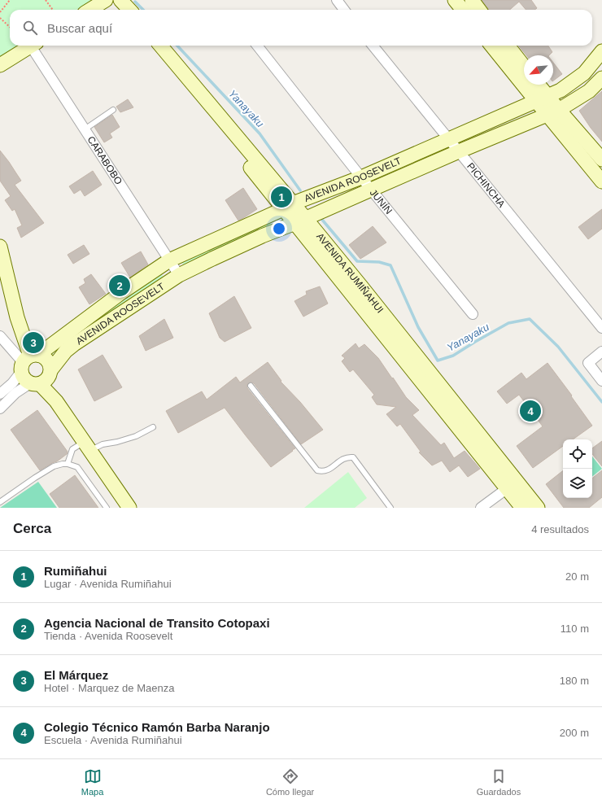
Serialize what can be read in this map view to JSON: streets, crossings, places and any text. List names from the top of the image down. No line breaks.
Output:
{"streets":{"street":["CARABOBO","AVENIDA ROOSEVELT","PICHINCHA","JUNÍN","AVENIDA RUMIÑAHUI"]},"crossings":[["CARABOBO","AVENIDA ROOSEVELT"],["AVENIDA ROOSEVELT","PICHINCHA"],["AVENIDA ROOSEVELT","JUNÍN"],["AVENIDA ROOSEVELT","AVENIDA RUMIÑAHUI"]],"water":["Yanayaku"],"north":"bottom left","page":{"search":"Buscar aquí","pins":["1","2","3","4"],"heading":["Cerca","4 resultados"],"list":[{"mark":"1","name":"Rumiñahui","note":"Lugar · Avenida Rumiñahui","value":"20 m"},{"mark":"2","name":"Agencia Nacional de Transito Cotopaxi","note":"Tienda · Avenida Roosevelt","value":"110 m"},{"mark":"3","name":"El Márquez","note":"Hotel · Marquez de Maenza","value":"180 m"},{"mark":"4","name":"Colegio Técnico Ramón Barba Naranjo","note":"Escuela · Avenida Rumiñahui","value":"200 m"}],"nav":["Mapa","Cómo llegar","Guardados"]}}
